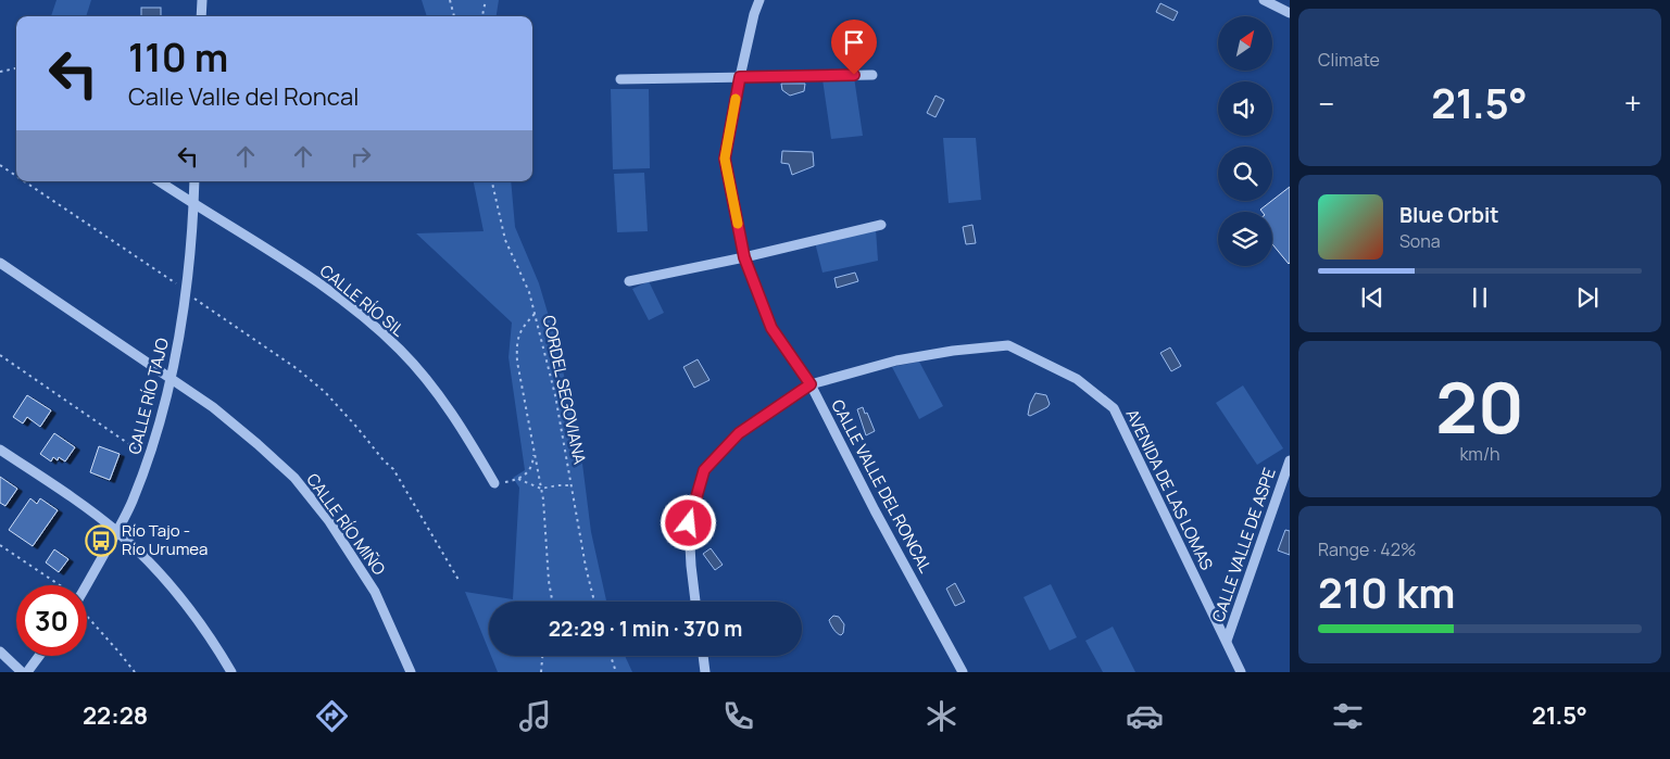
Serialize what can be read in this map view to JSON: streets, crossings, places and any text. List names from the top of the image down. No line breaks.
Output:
{"streets":{"street":["CALLE RÍO SIL","CALLE RÍO TAJO","CALLE VALLE DEL RONCAL","AVENIDA DE LAS LOMAS","CALLE RÍO MIÑO","CALLE VALLE DE ASPE"],"path":["CORDEL SEGOVIANA"]},"crossings":[["CALLE RÍO SIL","CALLE RÍO TAJO"],["CALLE RÍO TAJO","CALLE RÍO MIÑO"],["CALLE VALLE DEL RONCAL","AVENIDA DE LAS LOMAS"],["AVENIDA DE LAS LOMAS","CALLE VALLE DE ASPE"]],"places":{"bus stop":["Río Tajo - Río Urumea"]},"north":"top right","page":{"tile":["Climate",["20","km/h"],["Range · 42%","210 km"]],"turn":["110 m","Calle Valle del Roncal"],"heat":["−","21.5°","+"],"song":["Blue Orbit","Sona"],"limit":"30","trip":"22:29 · 1 min · 370 m","tabs":["22:28","21.5°"]}}
